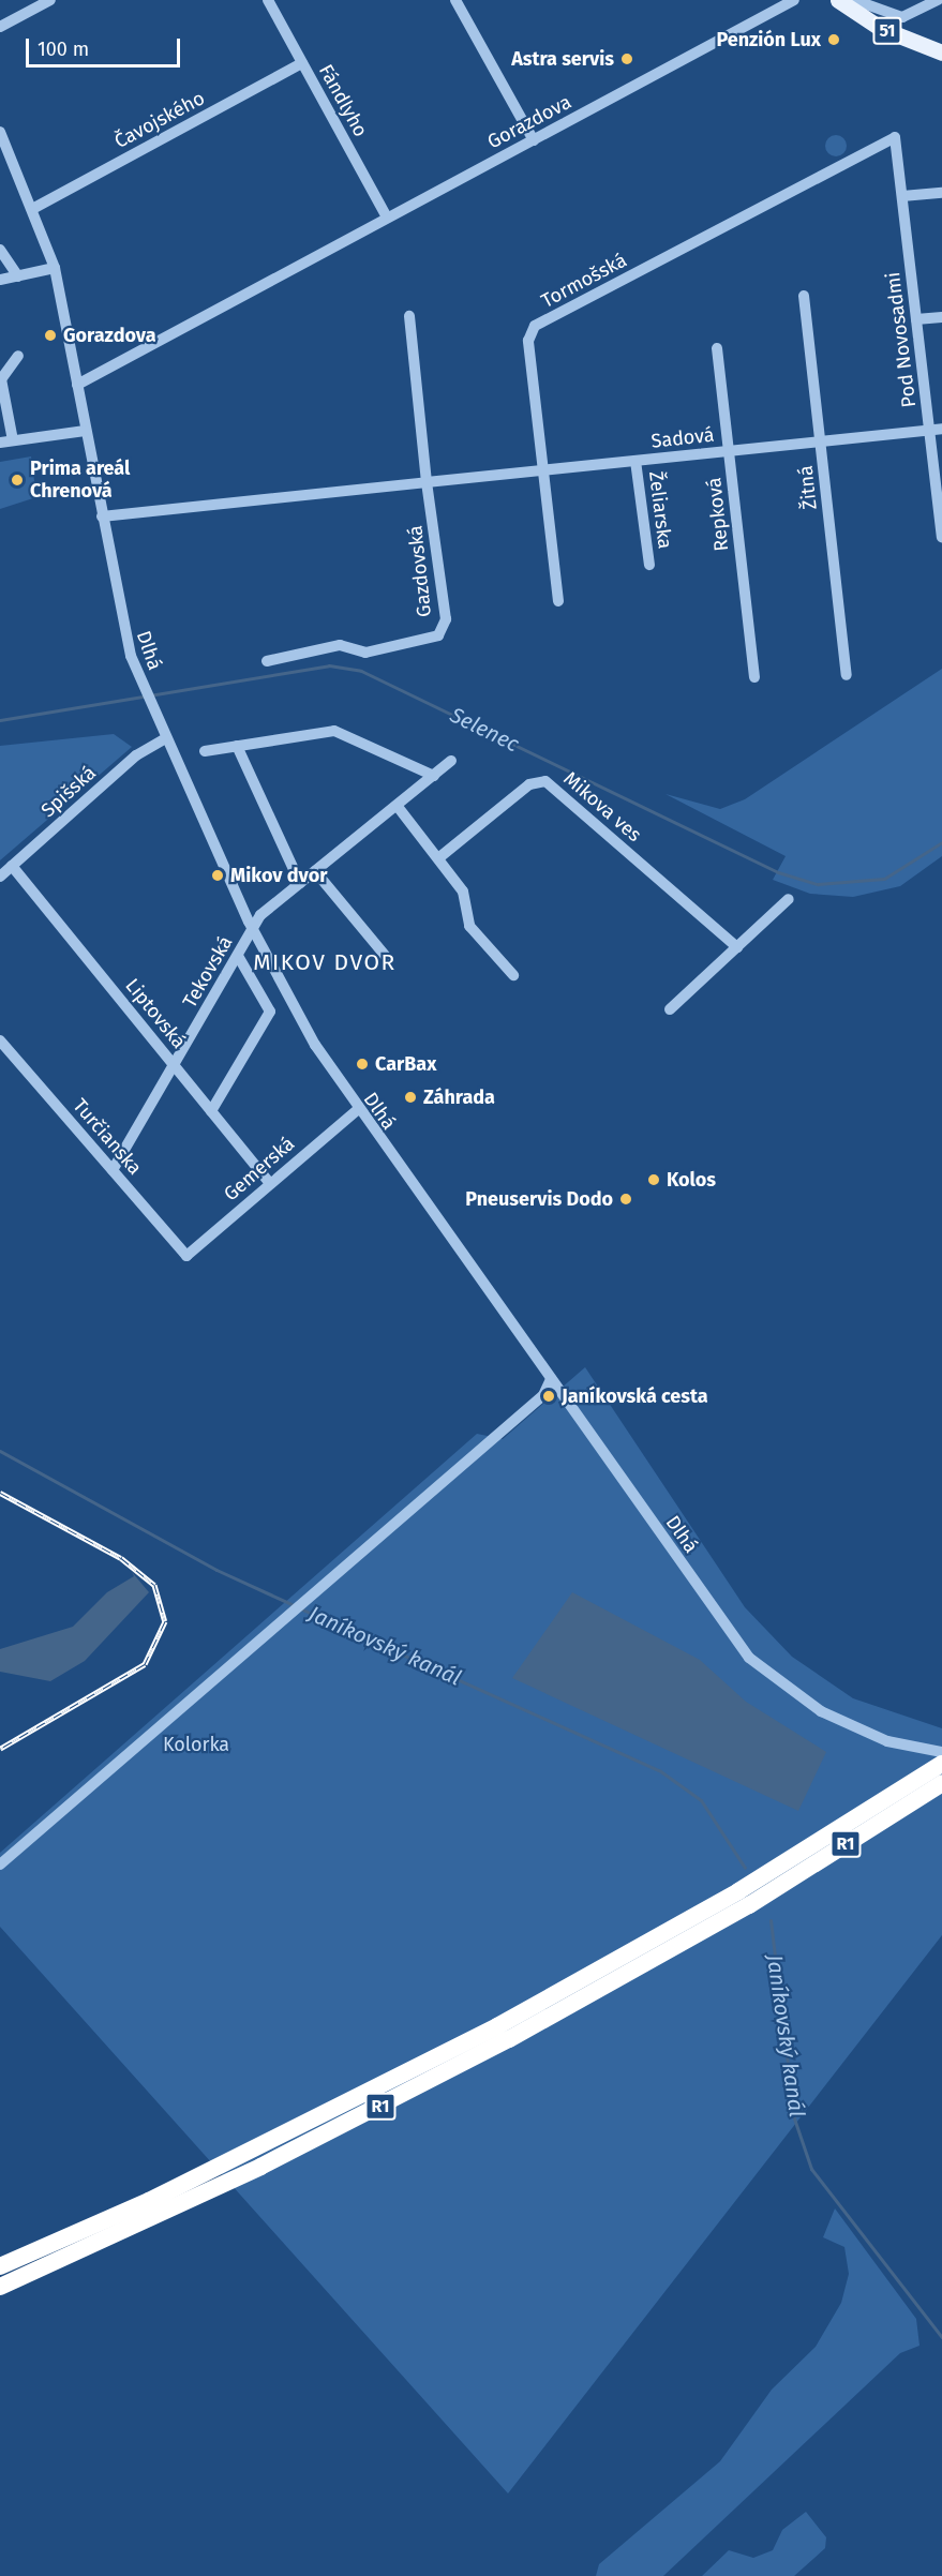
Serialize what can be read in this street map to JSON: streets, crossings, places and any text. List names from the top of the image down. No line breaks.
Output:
{"streets":{"highway":["R1"],"main road":["51"],"street":["Fándlyho","Čavojského","Gorazdova","Tormošská","Pod Novosadmi","Sadová","Žitná","Želiarska","Repková","Gazdovská","Dlhá","Spišská","Mikova ves","Tekovská","Liptovská","Turčianska","Gemerská"]},"crossings":[["Fándlyho","Čavojského"],["Fándlyho","Gorazdova"],["Čavojského","Dlhá"],["Gorazdova","Dlhá"],["Tormošská","Pod Novosadmi"],["Tormošská","Sadová"],["Pod Novosadmi","Sadová"],["Sadová","Žitná"],["Sadová","Želiarska"],["Sadová","Repková"],["Sadová","Gazdovská"],["Sadová","Dlhá"],["Dlhá","Spišská"],["Dlhá","Tekovská"],["Dlhá","Gemerská"],["Spišská","Liptovská"],["Tekovská","Liptovská"],["Tekovská","Turčianska"],["Liptovská","Gemerská"],["Turčianska","Gemerská"]],"districts":["MIKOV DVOR"],"water":["Selenec","Janíkovský kanál"],"parks":["Kolorka"],"places":["Penzión Lux","Astra servis","Gorazdova","Prima areál Chrenová","Mikov dvor","CarBax","Záhrada","Kolos","Pneuservis Dodo","Janíkovská cesta"],"scale_bar":"100 m"}
